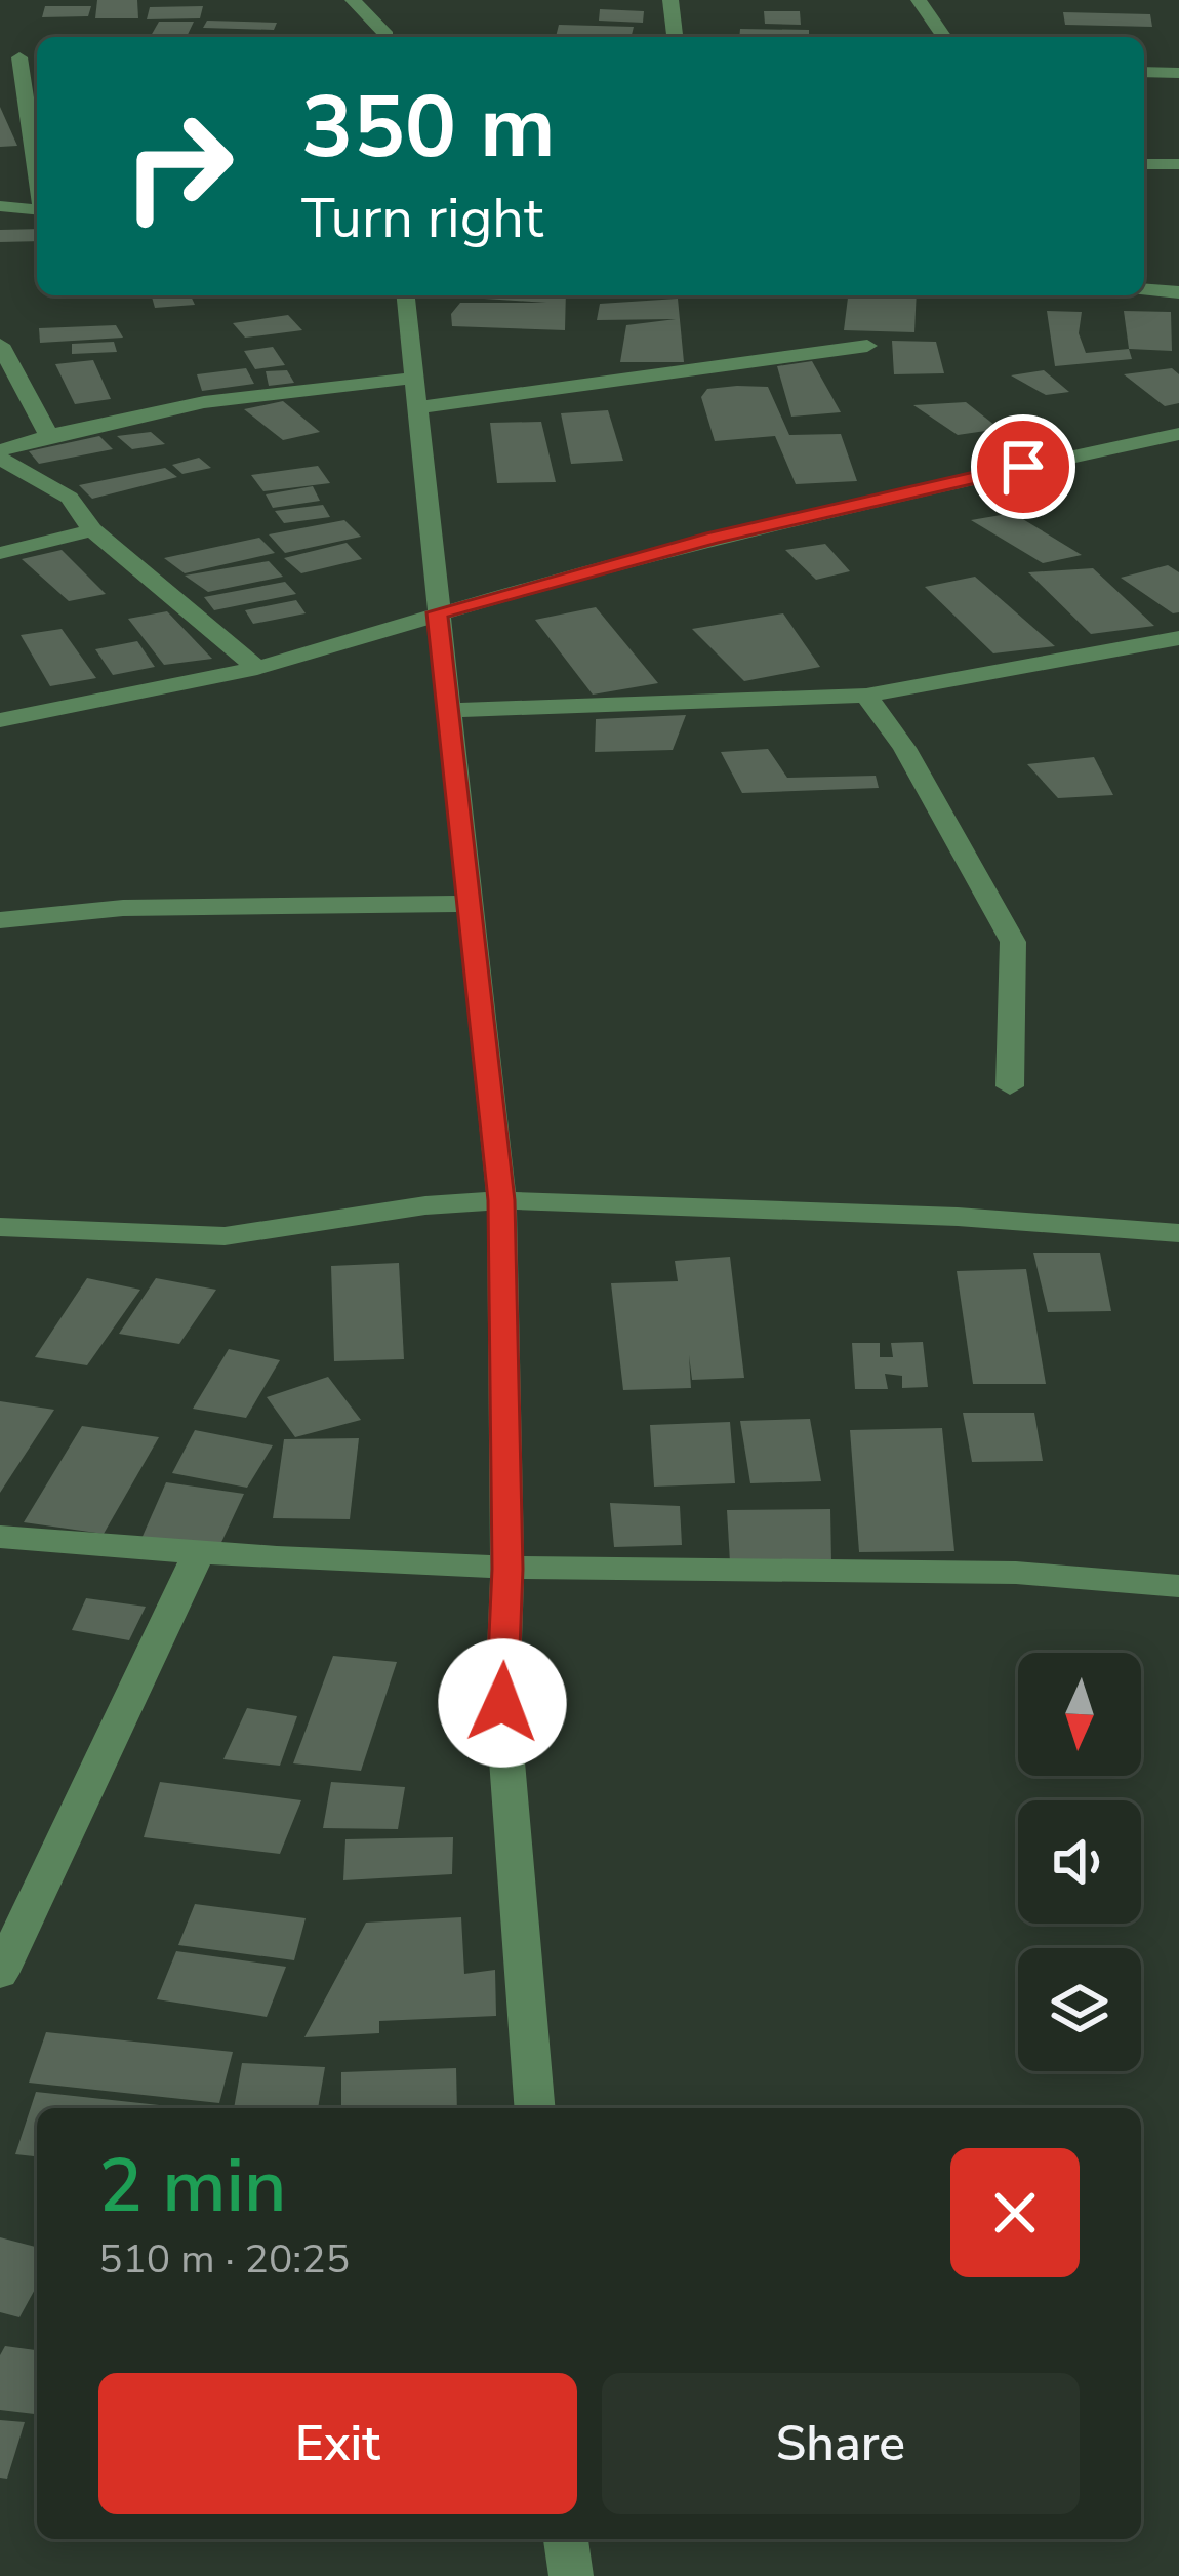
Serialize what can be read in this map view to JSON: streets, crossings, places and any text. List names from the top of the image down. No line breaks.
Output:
{"north":"bottom","page":{"turn":["350 m","Turn right"],"heading":["2 min","510 m · 20:25"],"buttons":["Exit","Share"]}}
